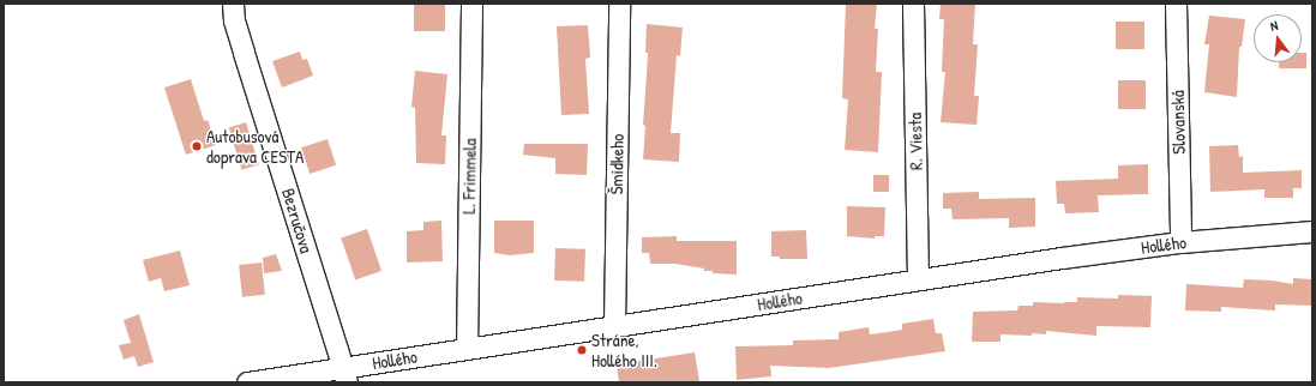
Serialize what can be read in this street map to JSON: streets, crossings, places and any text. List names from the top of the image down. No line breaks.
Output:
{"streets":{"street":["Slovanská","R. Viesta","Šmidkeho","L. Frimmela","Bezručova","Hollého"]},"crossings":[["Slovanská","Hollého"],["R. Viesta","Hollého"],["Šmidkeho","Hollého"],["L. Frimmela","Hollého"],["Bezručova","Hollého"]],"places":["Autobusová doprava CESTA","Stráne, Hollého III."],"north":"top"}
